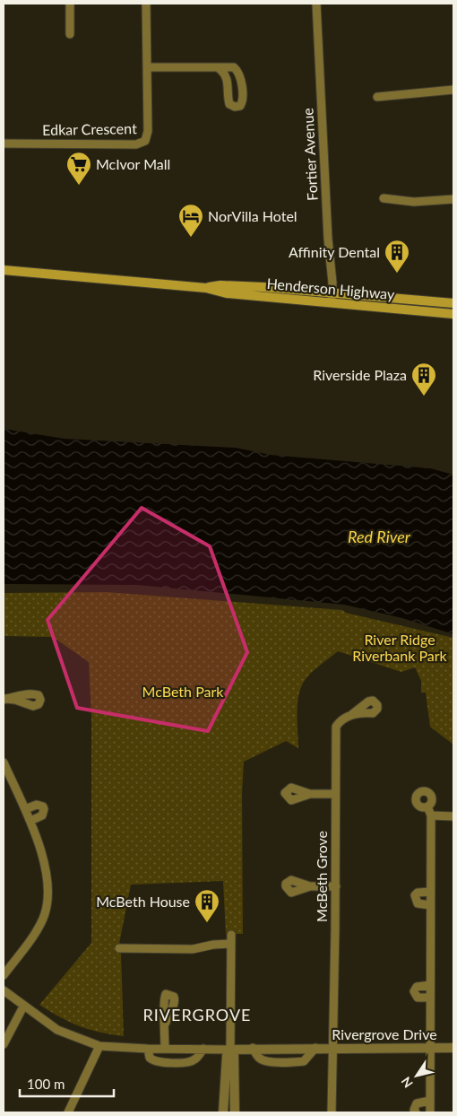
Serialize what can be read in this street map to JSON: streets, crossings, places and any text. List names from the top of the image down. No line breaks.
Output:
{"streets":{"main road":["Henderson Highway"],"street":["Edkar Crescent","Fortier Avenue","McBeth Grove","Rivergrove Drive"]},"crossings":[["Fortier Avenue","Henderson Highway"],["McBeth Grove","Rivergrove Drive"]],"districts":["RIVERGROVE"],"water":["Red River"],"parks":["River Ridge Riverbank Park","McBeth Park"],"places":{"supermarket":["McIvor Mall"],"hotel":["NorVilla Hotel"],"building":["Affinity Dental","Riverside Plaza","McBeth House"]},"scale_bar":"100 m","north":"bottom left"}
